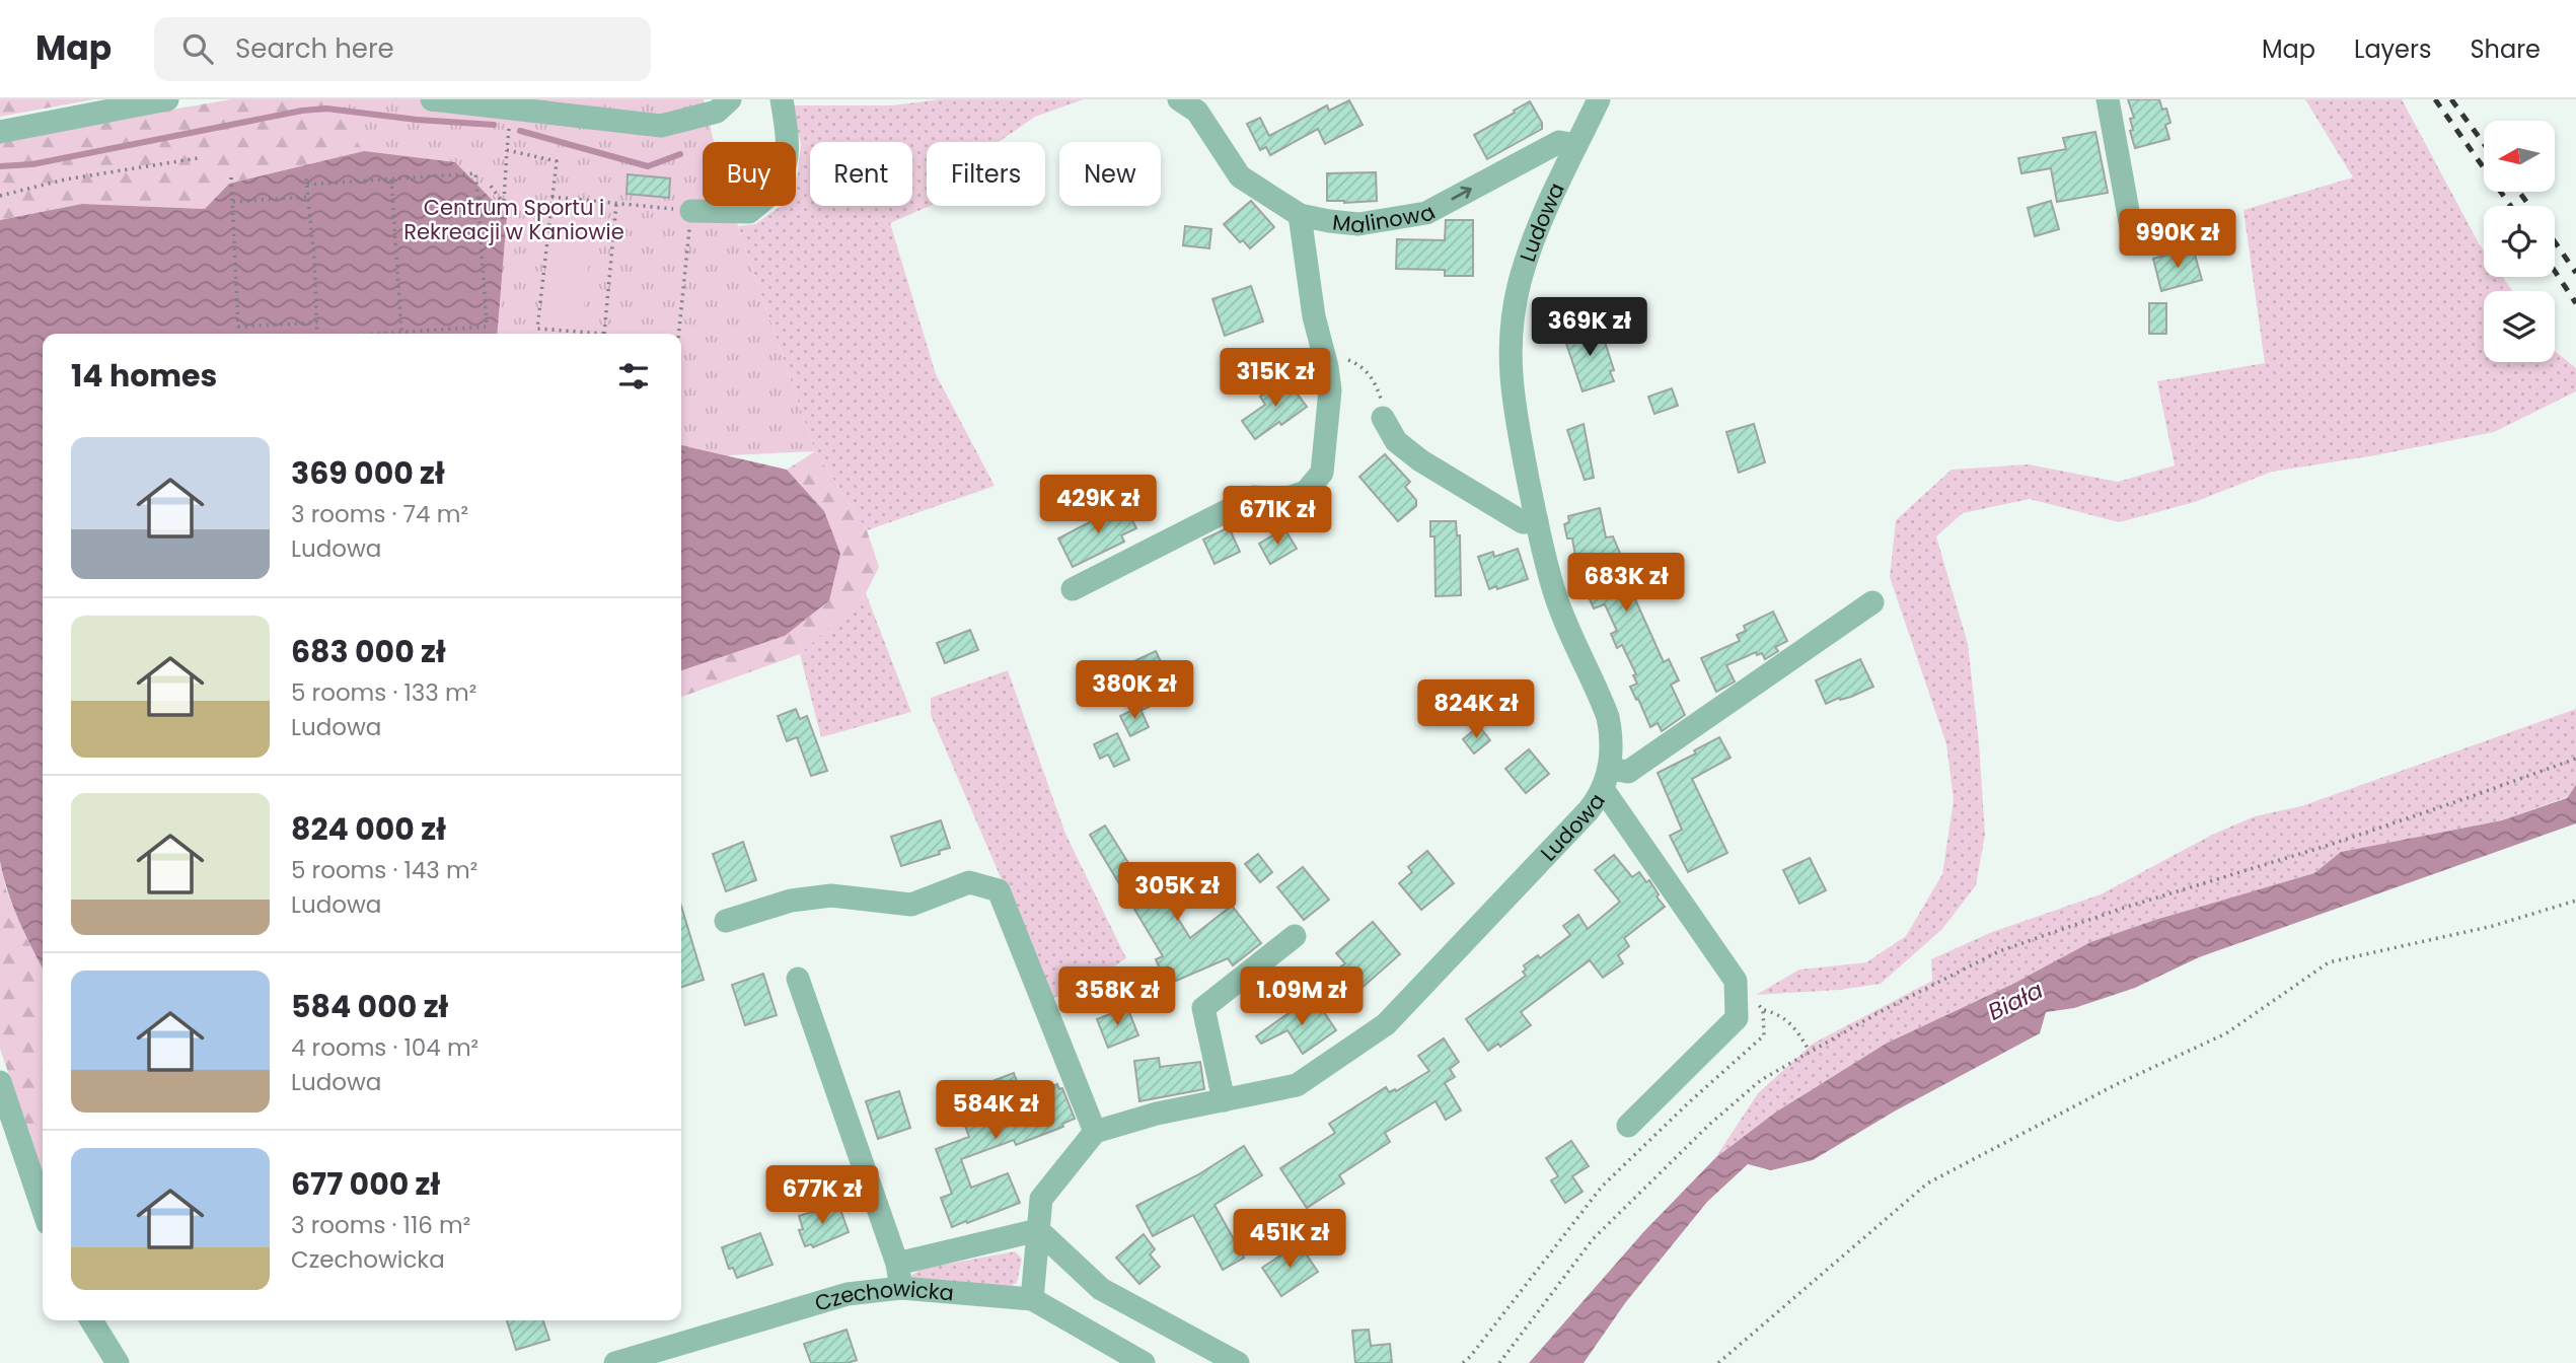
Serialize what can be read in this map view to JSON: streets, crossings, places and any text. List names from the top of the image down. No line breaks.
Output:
{"streets":{"street":["Malinowa","Ludowa","Czechowicka"]},"crossings":[["Malinowa","Ludowa"]],"one_way":["Malinowa"],"water":["Biała"],"parks":["Centrum Sportu i Rekreacji w Kaniowie"],"north":"left","page":{"header":"Map","search":"Search here","nav":["Map","Layers","Share"],"chip":["Buy","Rent","Filters","New"],"price":["990K zł","369K zł","315K zł","429K zł","671K zł","683K zł","380K zł","824K zł","305K zł","358K zł","1.09M zł","584K zł","677K zł","451K zł"],"heading":"14 homes","list":[{"name":"369 000 zł","note":"3 rooms · 74 m² · Ludowa"},{"name":"683 000 zł","note":"5 rooms · 133 m² · Ludowa"},{"name":"824 000 zł","note":"5 rooms · 143 m² · Ludowa"},{"name":"584 000 zł","note":"4 rooms · 104 m² · Ludowa"},{"name":"677 000 zł","note":"3 rooms · 116 m² · Czechowicka"}]}}
